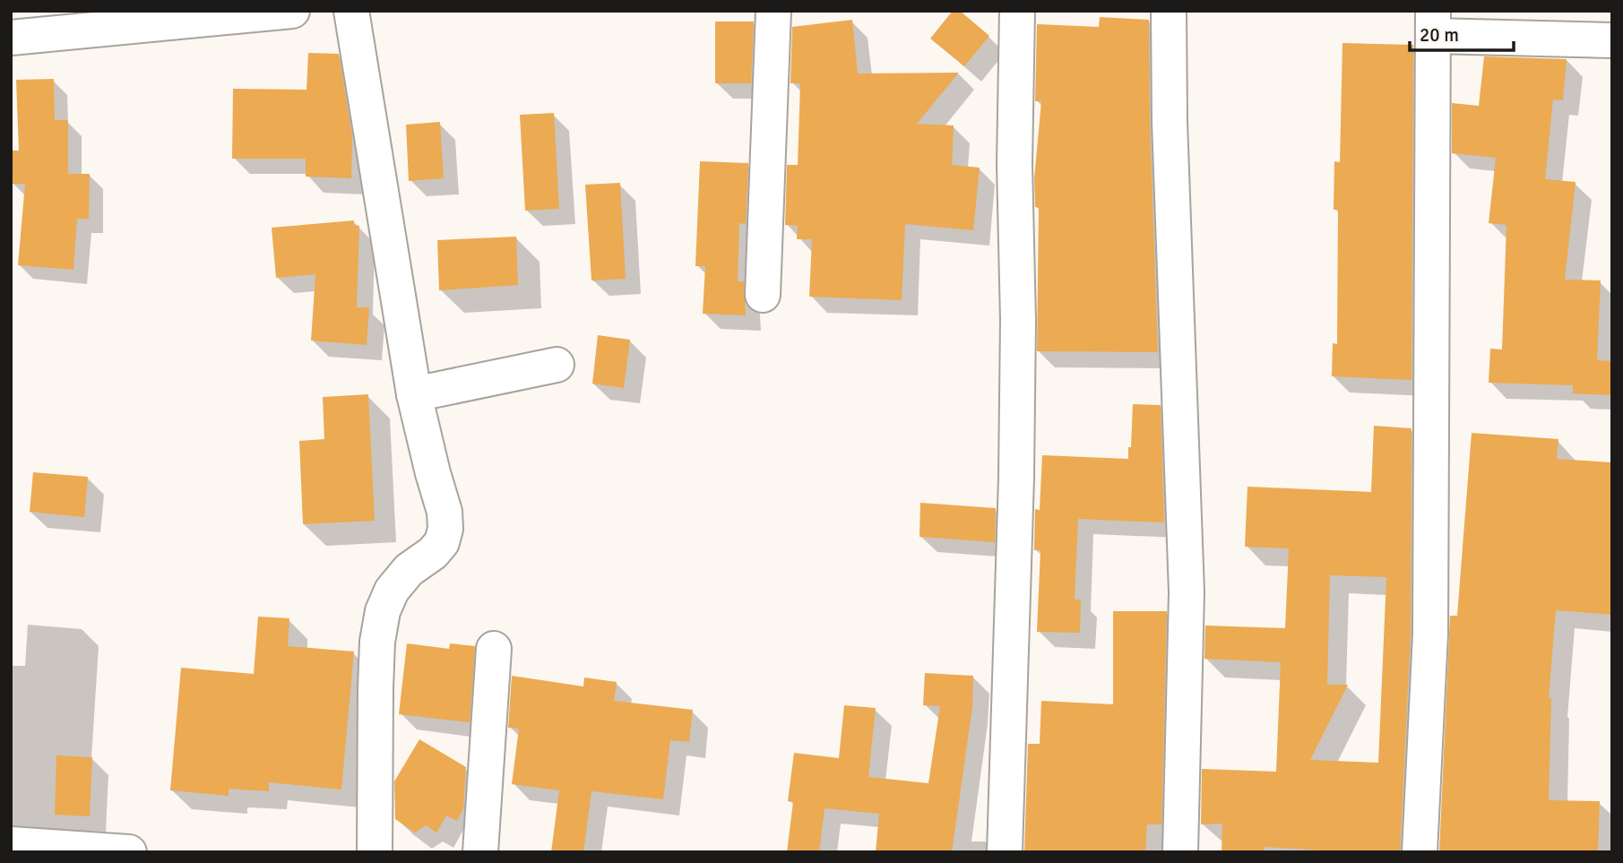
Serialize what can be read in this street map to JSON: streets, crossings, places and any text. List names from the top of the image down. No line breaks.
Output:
{"scale_bar":"20 m"}
